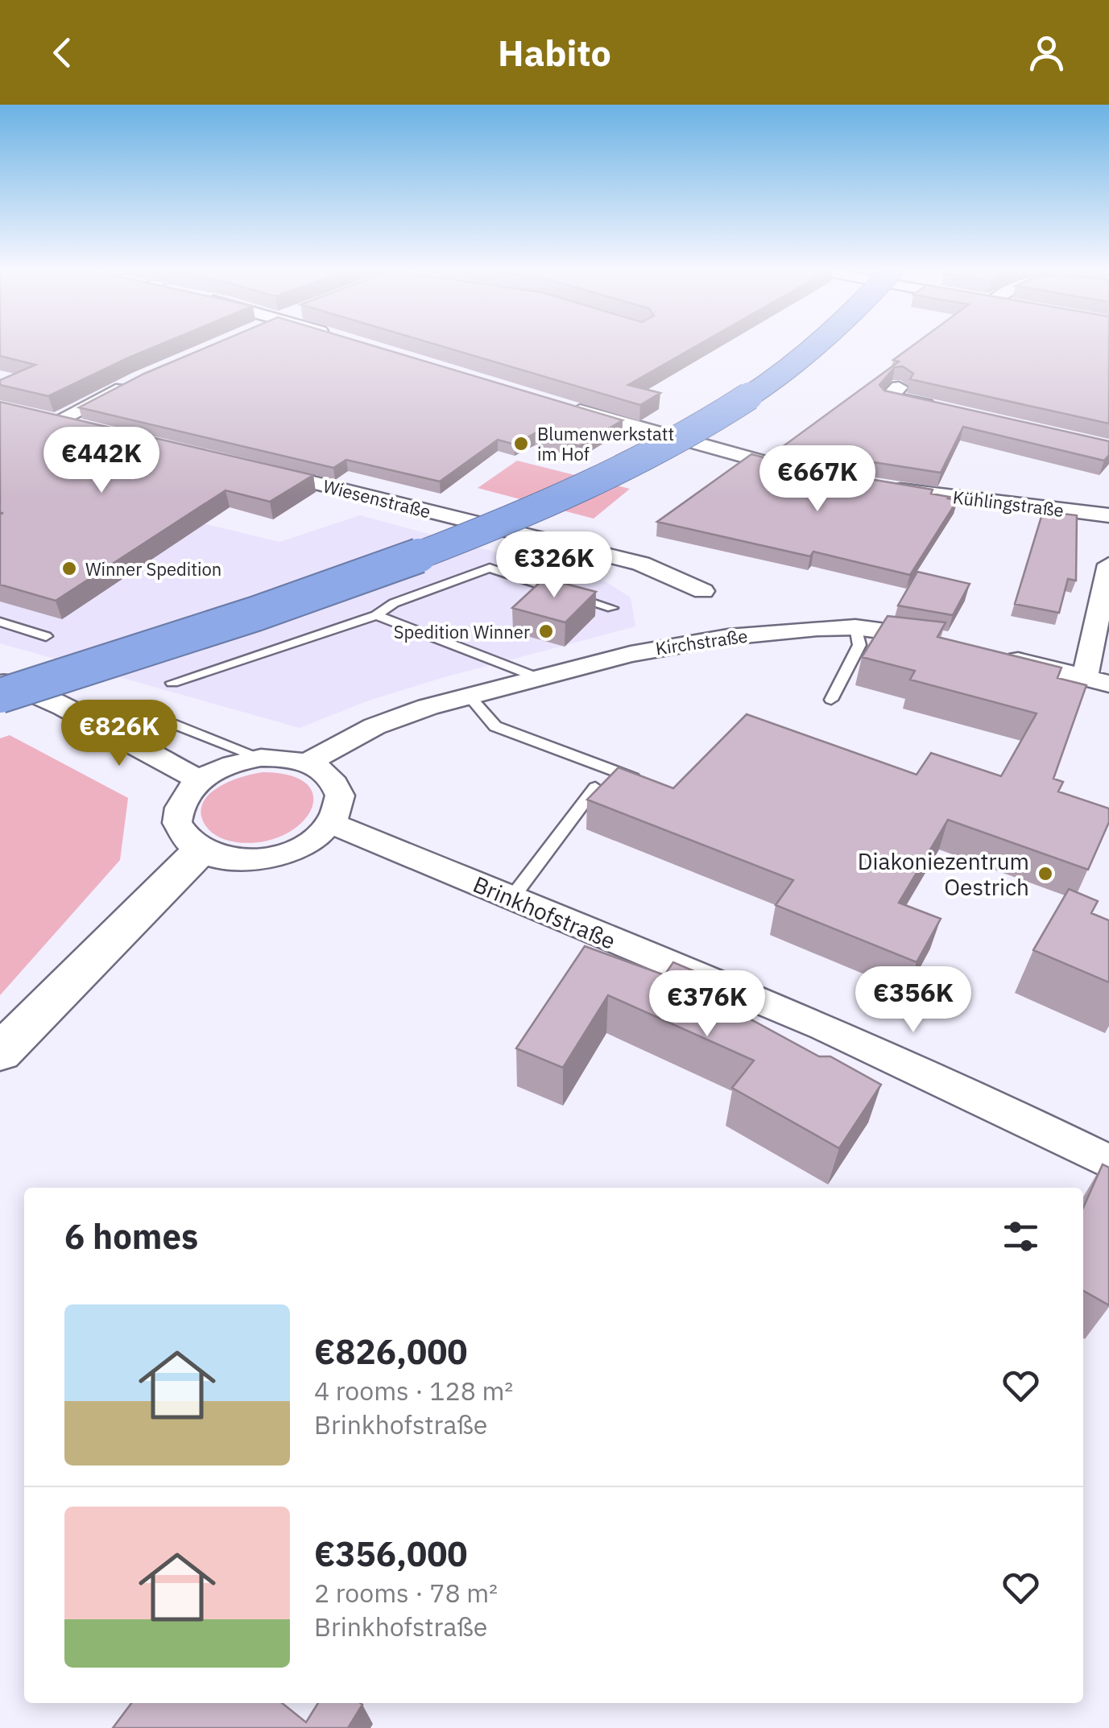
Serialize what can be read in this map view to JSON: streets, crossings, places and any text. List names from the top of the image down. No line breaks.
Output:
{"streets":{"street":["Wiesenstraße","Kühlingstraße","Kirchstraße","Brinkhofstraße"]},"crossings":[["Kirchstraße","Brinkhofstraße"]],"places":["Blumenwerkstatt im Hof","Winner Spedition","Spedition Winner","Diakoniezentrum Oestrich"],"page":{"header":"Habito","price":["€442K","€667K","€326K","€826K","€356K","€376K"],"heading":"6 homes","list":[{"name":"€826,000","note":"4 rooms · 128 m² · Brinkhofstraße"},{"name":"€356,000","note":"2 rooms · 78 m² · Brinkhofstraße"}]}}
